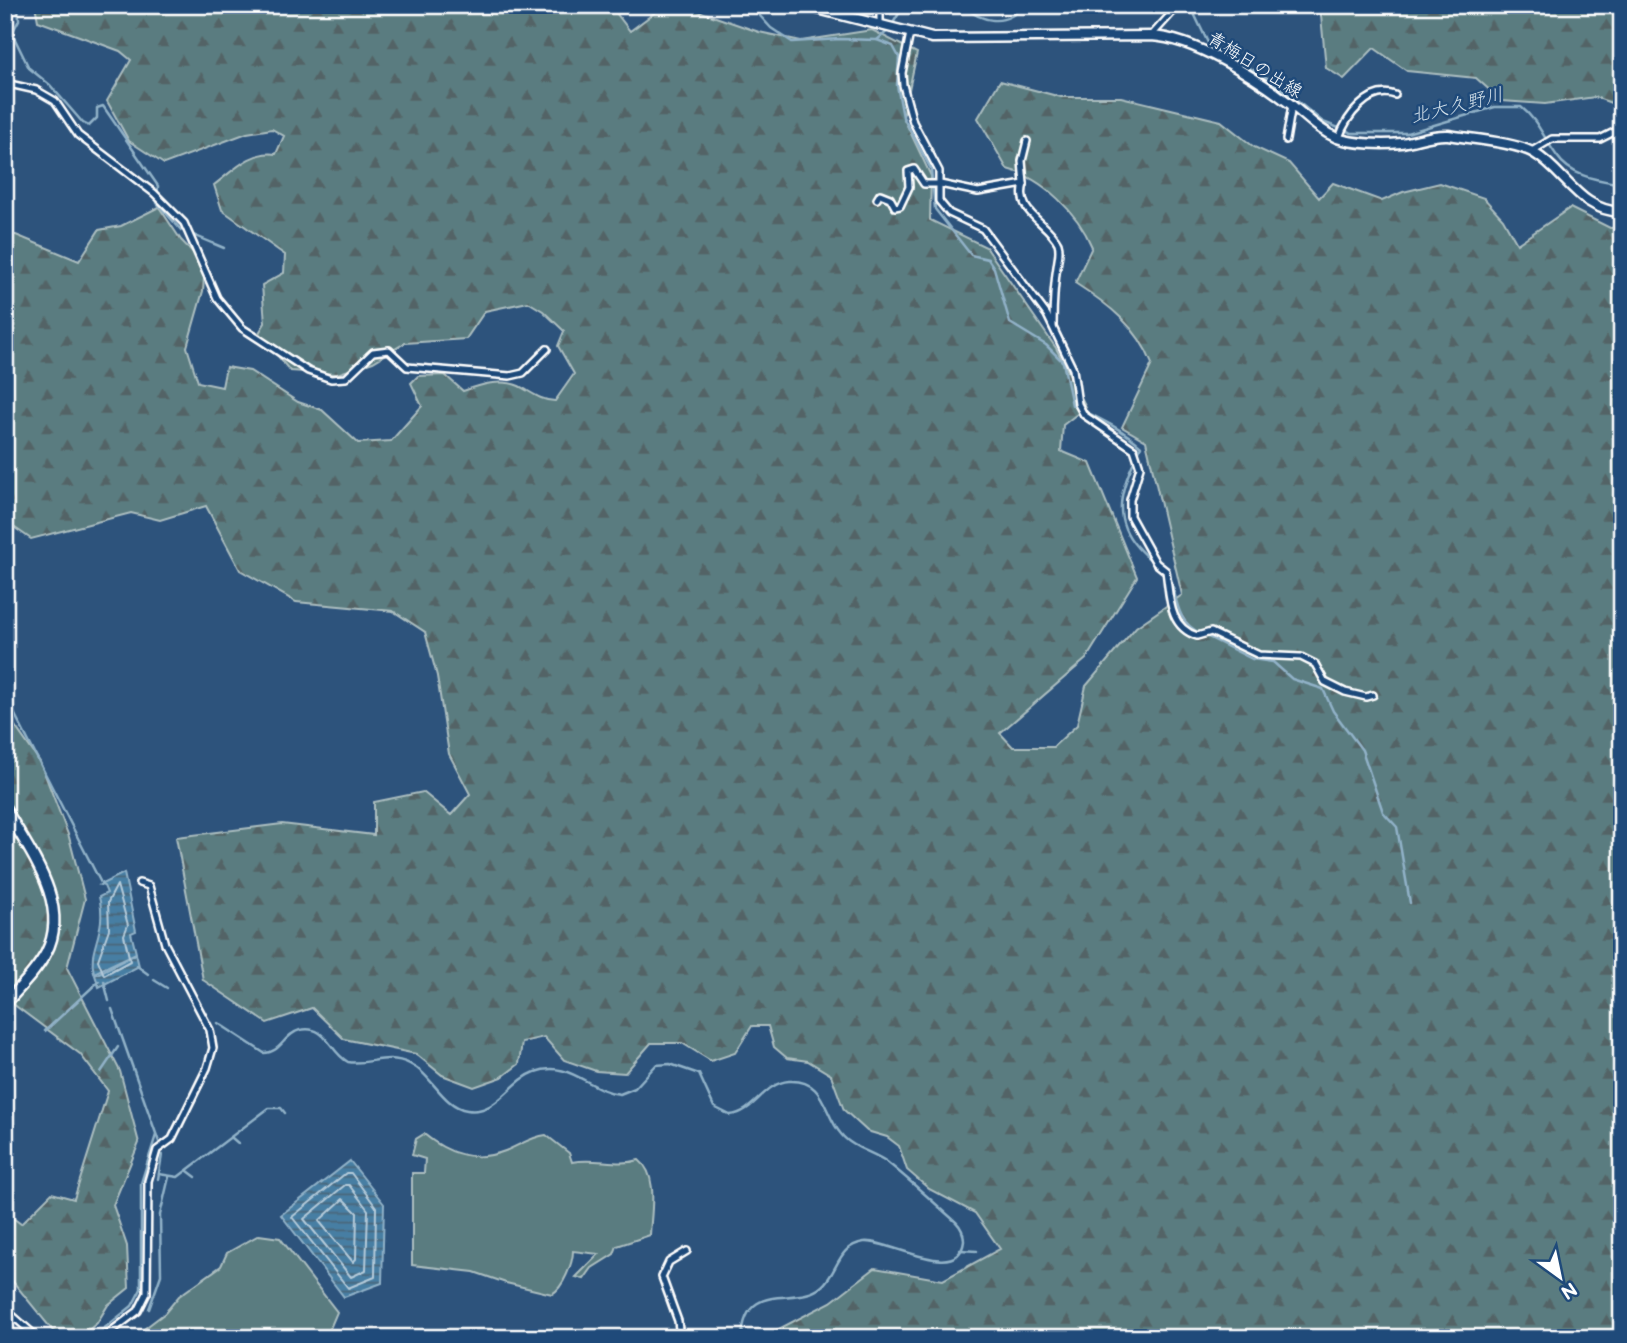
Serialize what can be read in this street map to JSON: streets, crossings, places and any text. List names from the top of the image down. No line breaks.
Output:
{"streets":{"main road":["青梅日の出線"]},"water":["北大久野川"],"north":"bottom right"}
